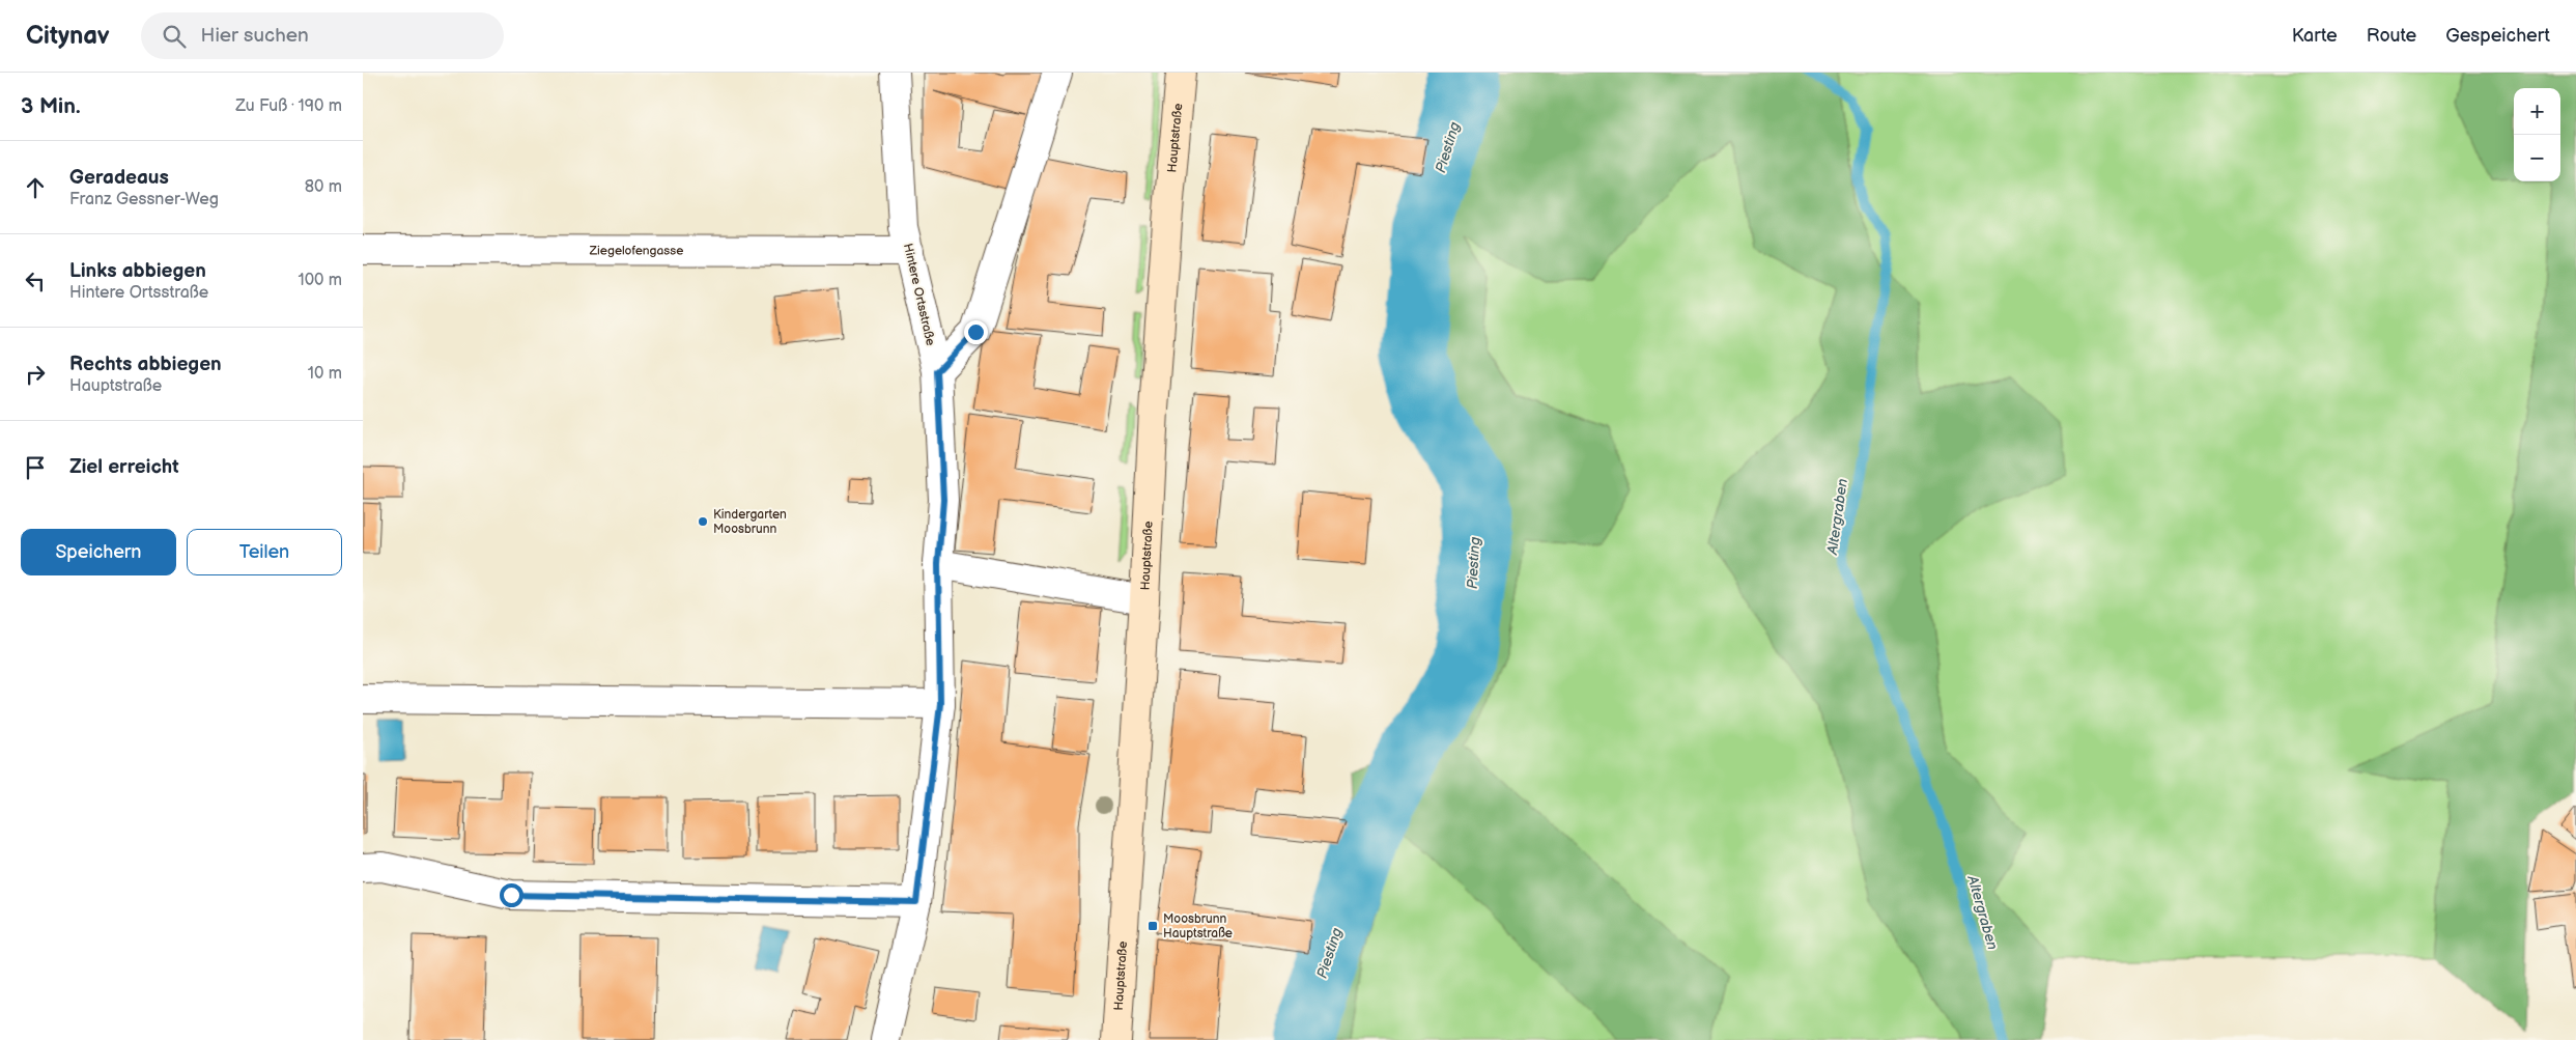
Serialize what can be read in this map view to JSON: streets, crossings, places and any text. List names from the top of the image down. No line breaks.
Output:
{"streets":{"main road":["Hauptstraße"],"street":["Ziegelofengasse","Hintere Ortsstraße"]},"crossings":[["Ziegelofengasse","Hintere Ortsstraße"]],"water":["Piesting","Altergraben"],"places":{"other":["Kindergarten Moosbrunn"],"transit":["Moosbrunn Hauptstraße"]},"page":{"header":"Citynav","search":"Hier suchen","nav":["Karte","Route","Gespeichert"],"heading":["3 Min.","Zu Fuß · 190 m"],"map_buttons":["+","−"],"list":[["Geradeaus","Franz Gessner-Weg","80 m"],["Links abbiegen","Hintere Ortsstraße","100 m"],["Rechts abbiegen","Hauptstraße","10 m"],"Ziel erreicht"],"buttons":["Speichern","Teilen"]}}
